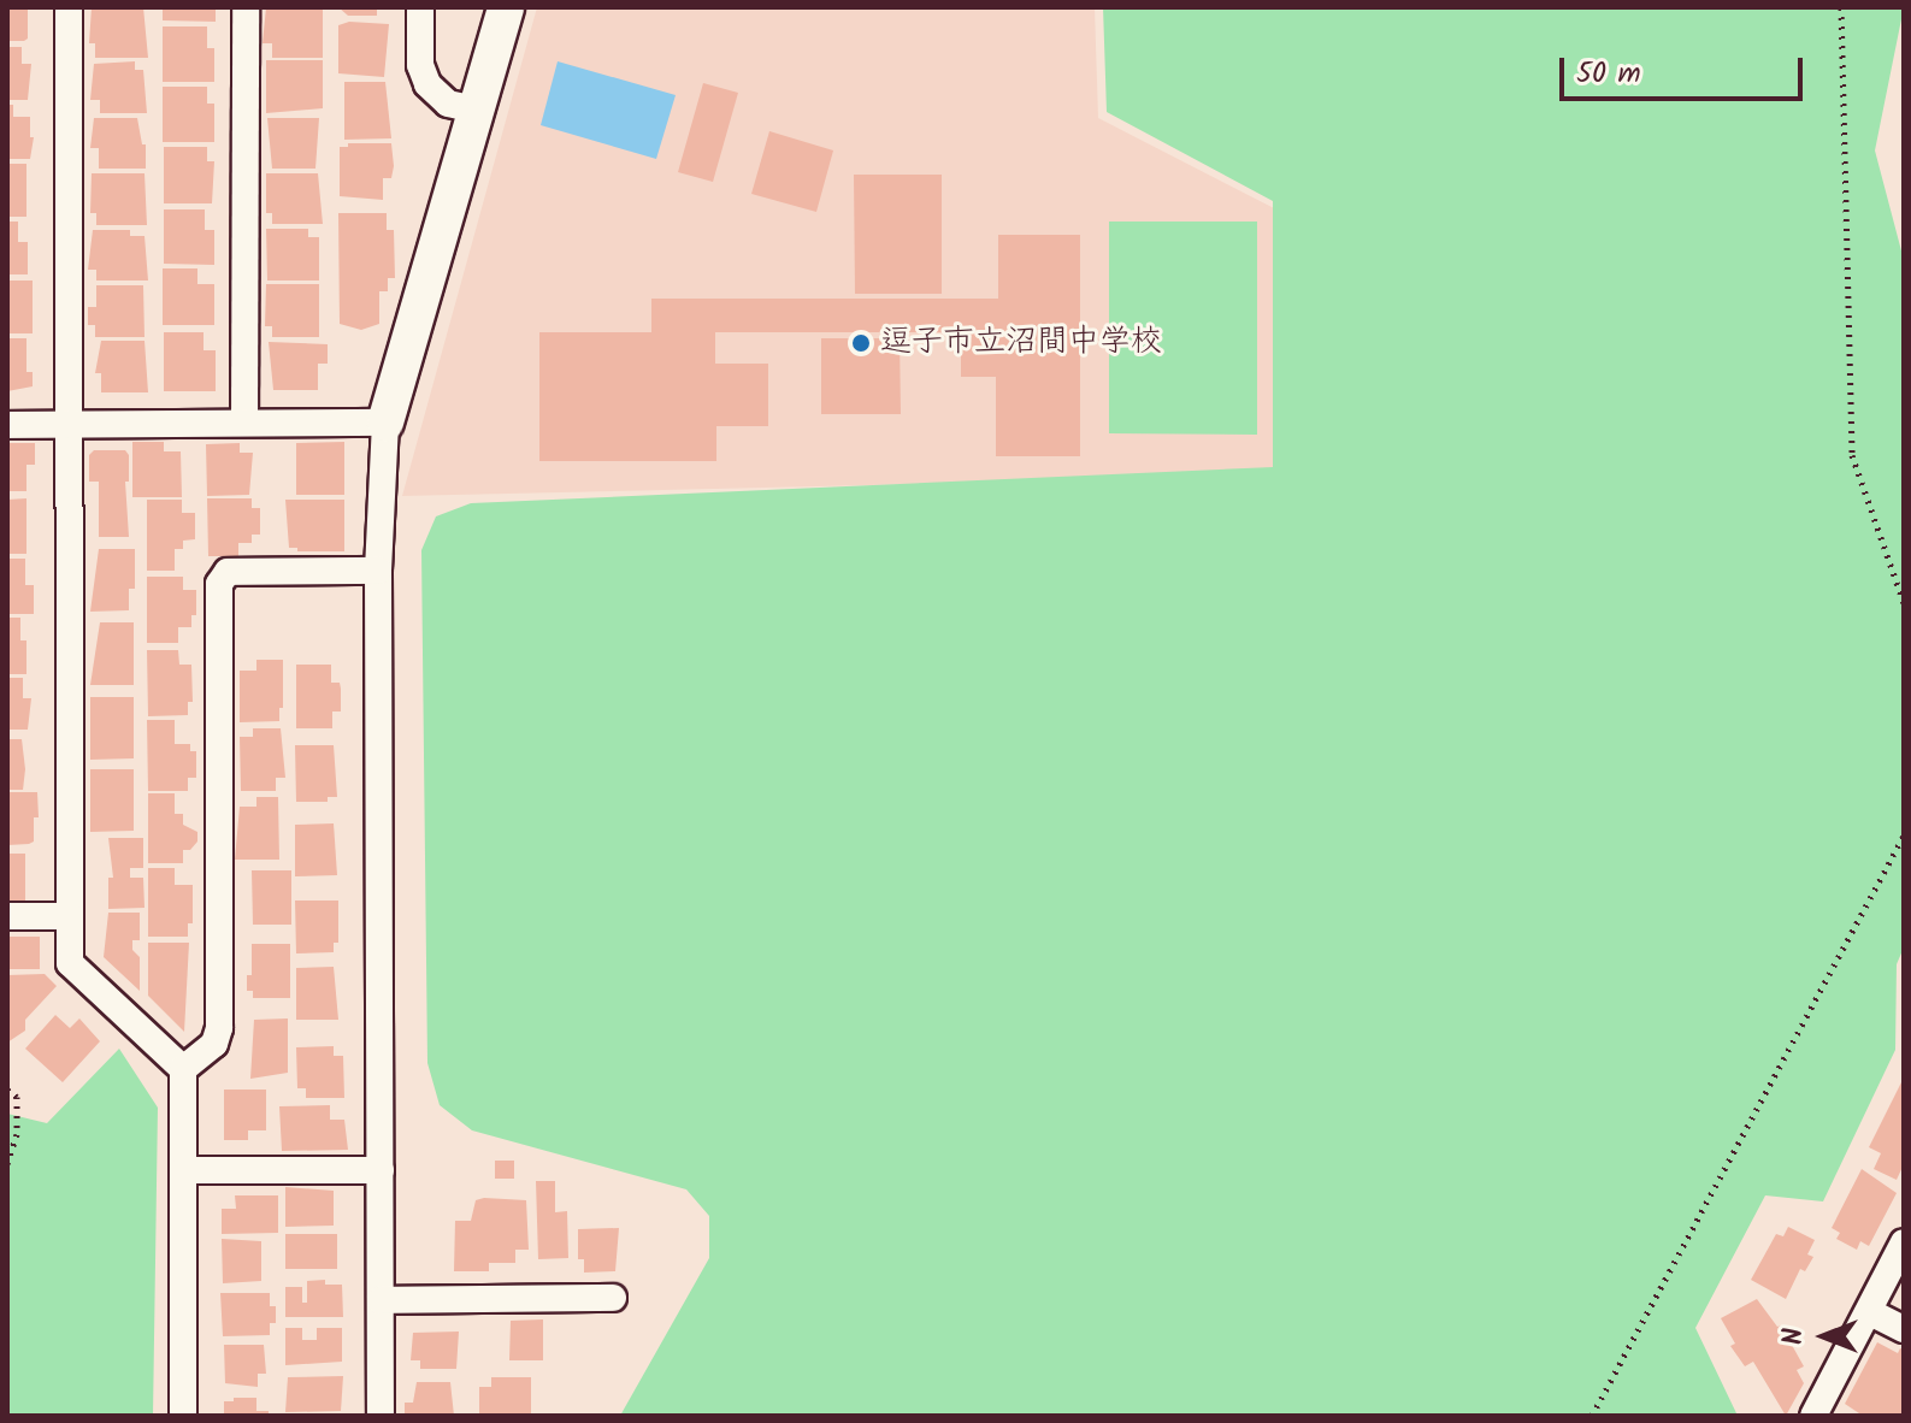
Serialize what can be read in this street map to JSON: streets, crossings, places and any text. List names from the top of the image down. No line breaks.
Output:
{"places":["逗子市立沼間中学校"],"scale_bar":"50 m","north":"left"}
